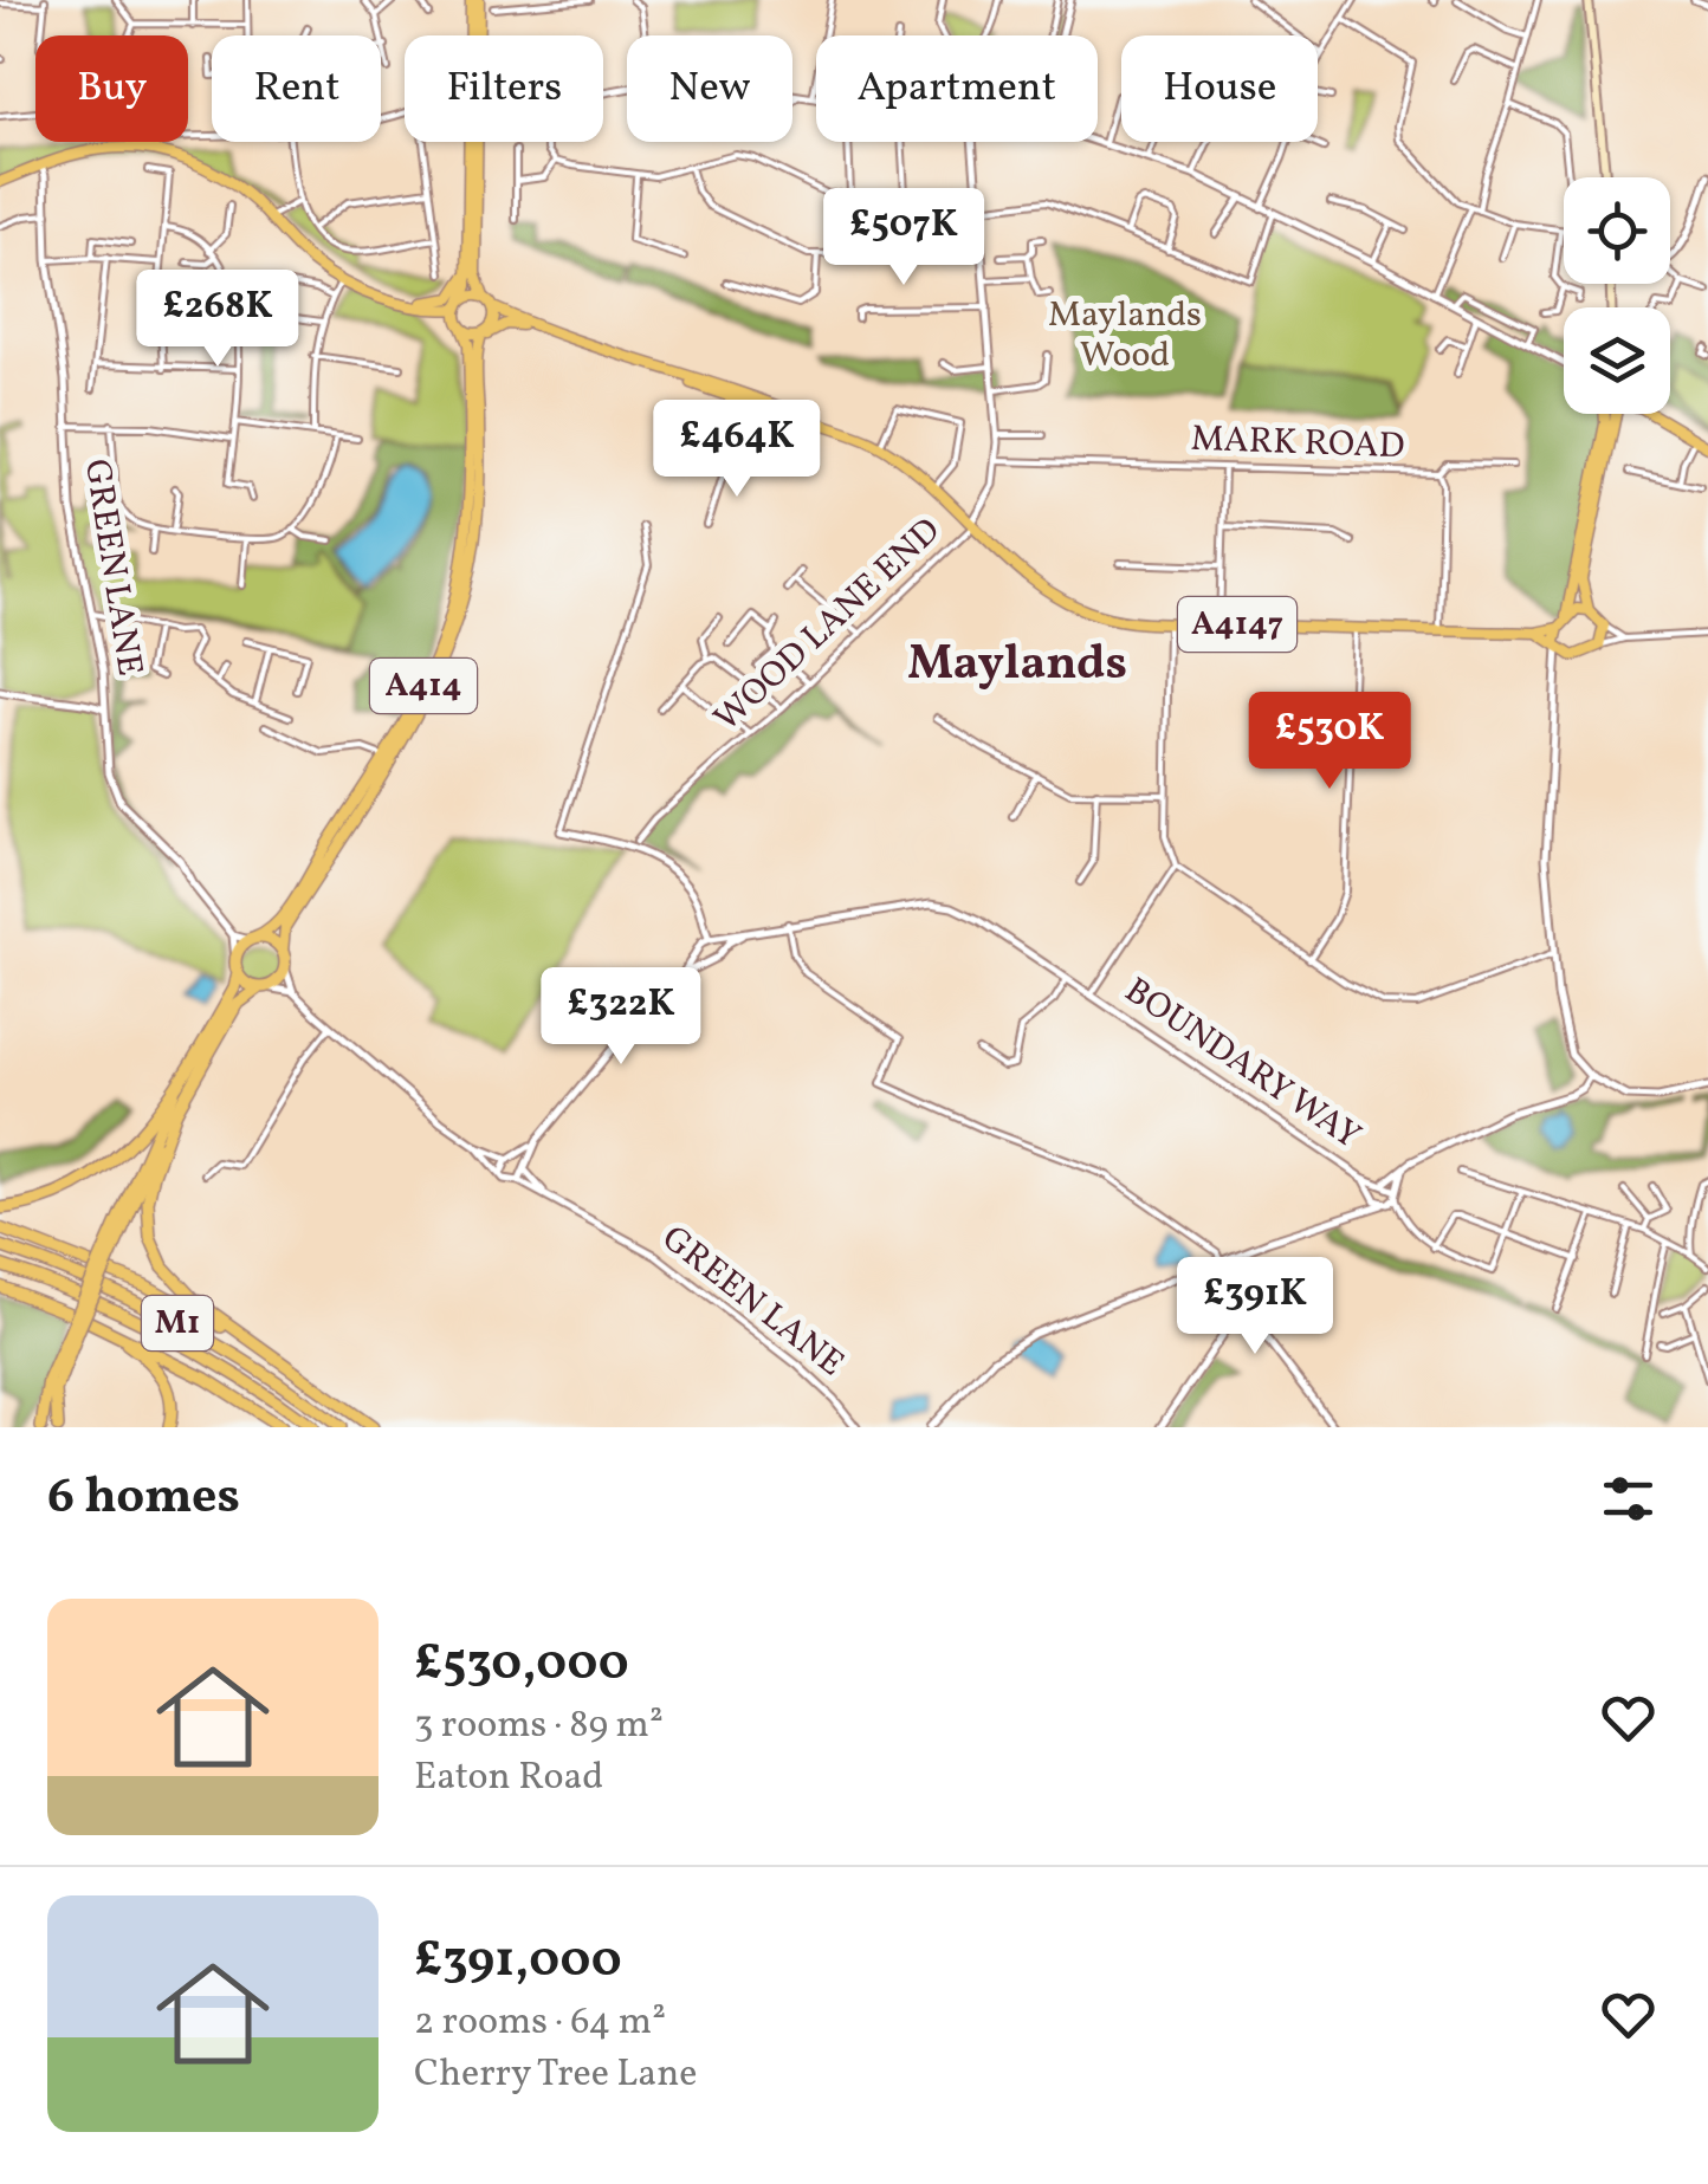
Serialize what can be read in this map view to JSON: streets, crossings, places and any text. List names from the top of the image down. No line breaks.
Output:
{"streets":{"highway":["M1"],"main road":["A4147","A414"],"street":["MARK ROAD","GREEN LANE","WOOD LANE END","BOUNDARY WAY"]},"crossings":[["MARK ROAD","A4147"],["MARK ROAD","WOOD LANE END"],["GREEN LANE","A414"],["A4147","WOOD LANE END"],["A4147","A414"]],"districts":["Maylands"],"parks":["Maylands Wood"],"page":{"chip":["Buy","Rent","Filters","New","Apartment","House"],"price":["£507K","£268K","£464K","£530K","£322K","£391K"],"heading":"6 homes","list":[{"name":"£530,000","note":"3 rooms · 89 m² · Eaton Road"},{"name":"£391,000","note":"2 rooms · 64 m² · Cherry Tree Lane"}]}}
